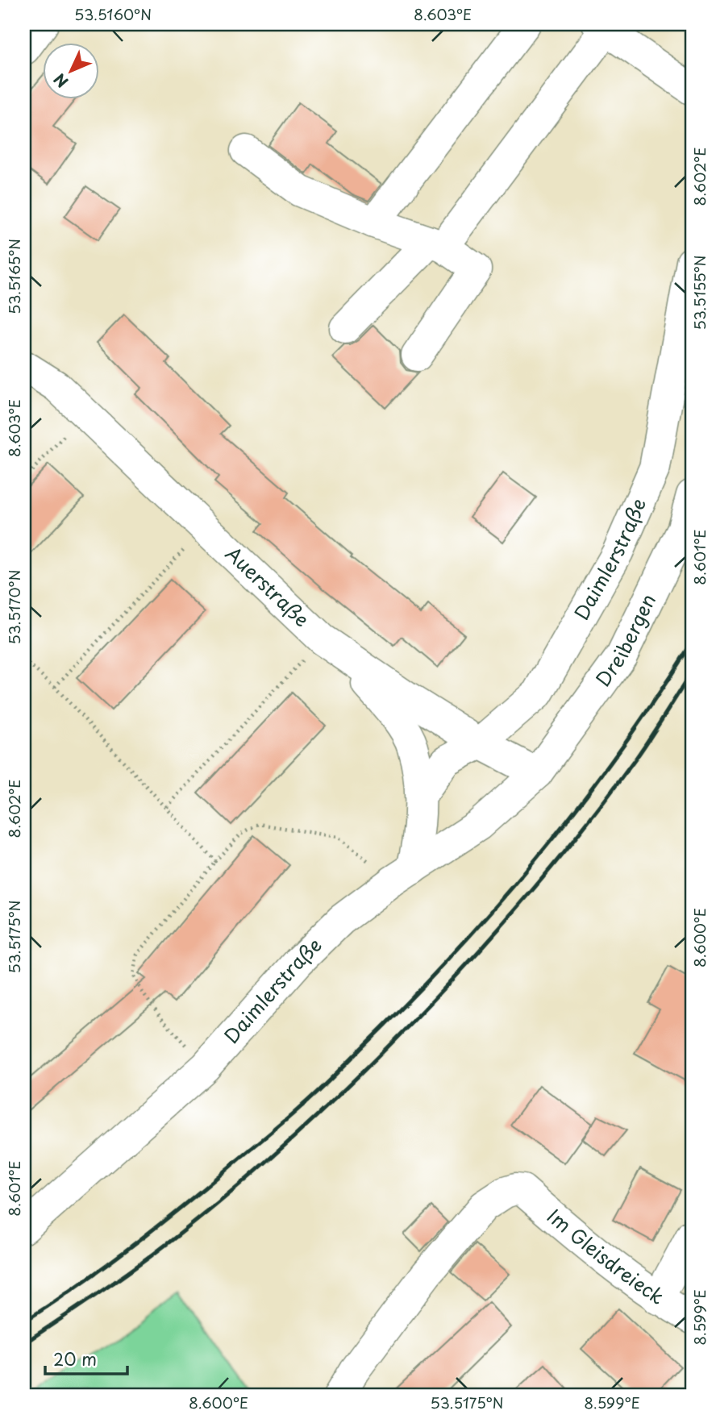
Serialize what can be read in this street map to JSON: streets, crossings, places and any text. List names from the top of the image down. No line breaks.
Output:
{"streets":{"street":["Daimlerstraße","Auerstraße","Dreibergen","Im Gleisdreieck"]},"crossings":[["Daimlerstraße","Auerstraße"],["Daimlerstraße","Dreibergen"],["Auerstraße","Dreibergen"]],"scale_bar":"20 m","north":"bottom left","coordinates":["53.5160°N","8.603°E","8.602°E","53.5165°N","53.5155°N","8.601°E","53.5170°N","53.5175°N","8.600°E","8.599°E"]}
